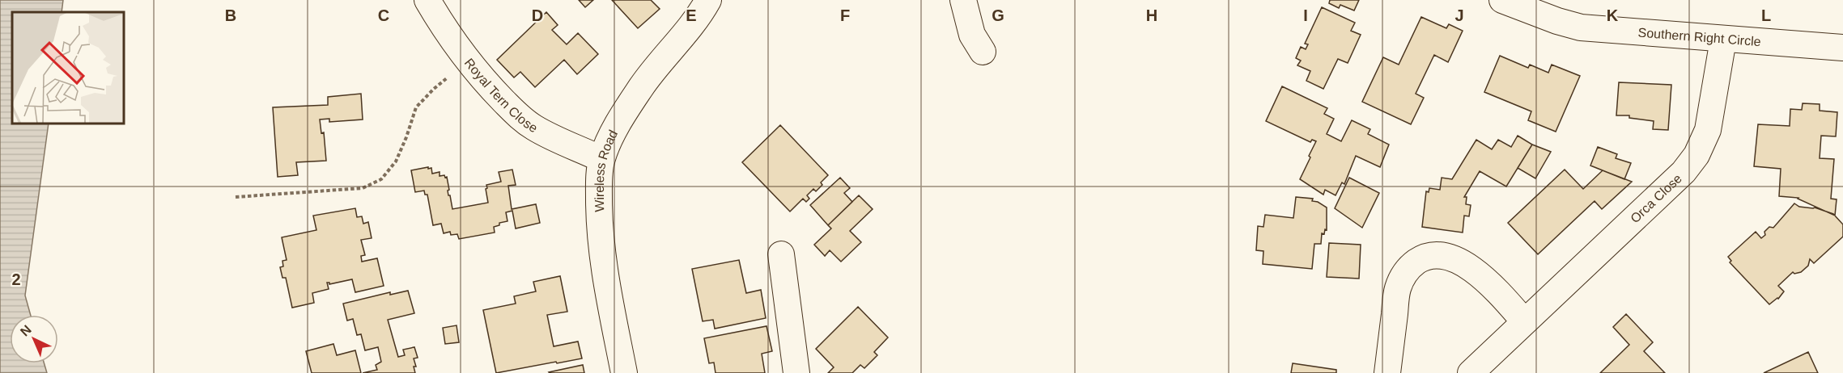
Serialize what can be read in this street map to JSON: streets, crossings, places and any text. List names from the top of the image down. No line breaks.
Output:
{"streets":{"street":["Southern Right Circle","Royal Tern Close","Wireless Road","Orca Close"]},"crossings":[["Southern Right Circle","Orca Close"],["Royal Tern Close","Wireless Road"]],"north":"top left","grid":{"columns":["B","C","D","E","F","G","H","I","J","K","L"],"rows":["2"]}}
